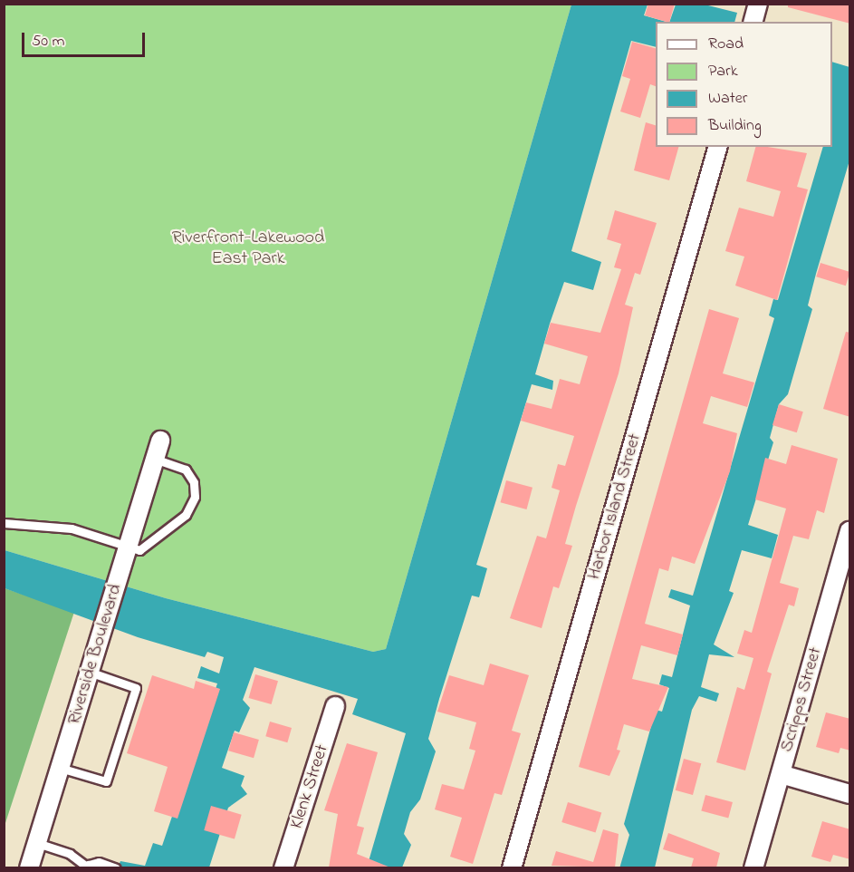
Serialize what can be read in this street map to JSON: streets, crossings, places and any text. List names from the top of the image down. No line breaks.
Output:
{"streets":{"street":["Harbor Island Street","Riverside Boulevard","Scripps Street","Klenk Street"]},"parks":["Riverfront-Lakewood East Park"],"legend":["Road","Park","Water","Building"],"scale_bar":"50 m"}
